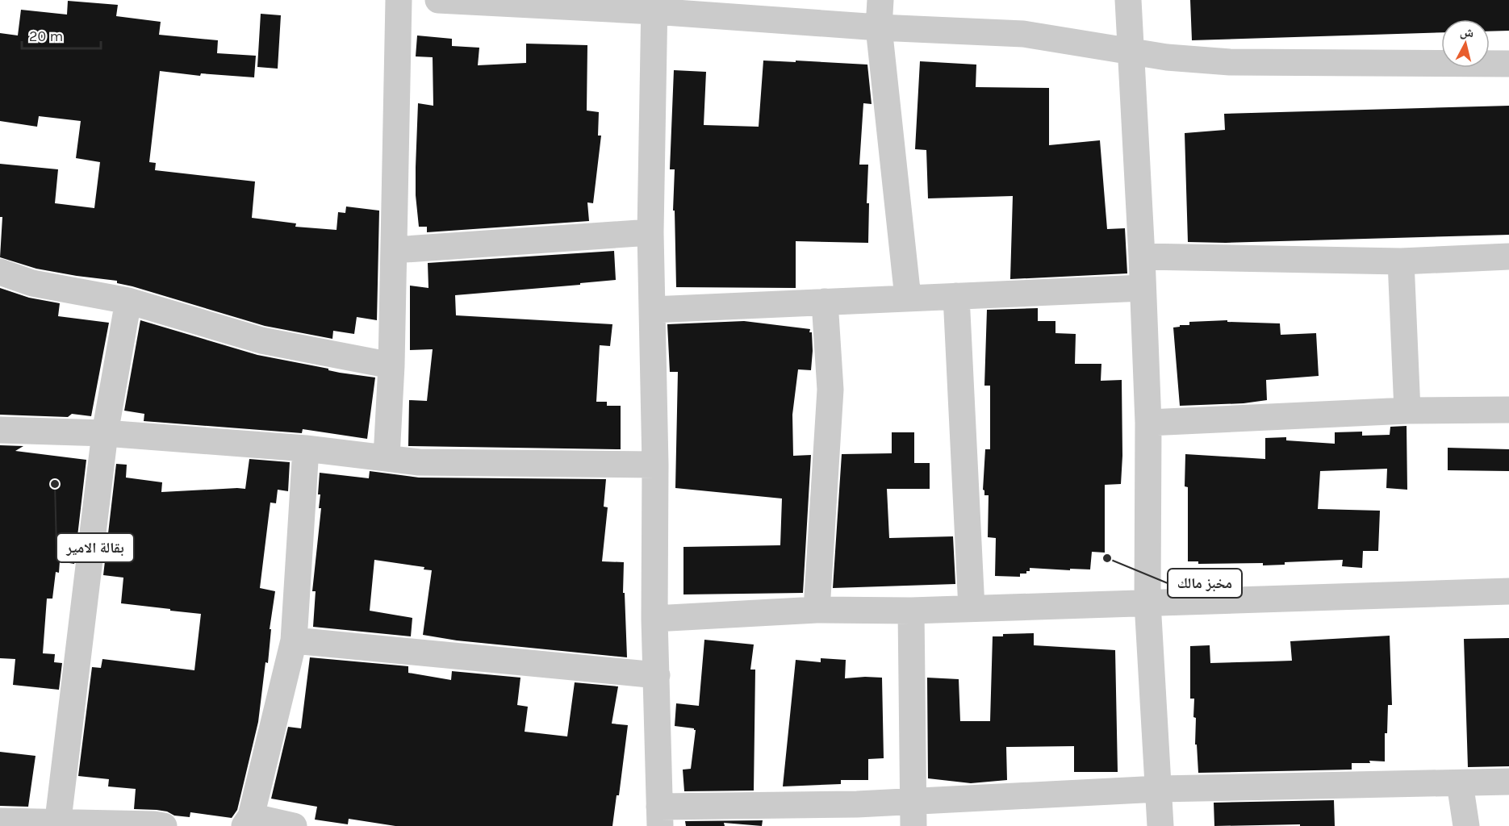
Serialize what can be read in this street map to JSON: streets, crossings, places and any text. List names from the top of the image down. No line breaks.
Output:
{"places":["بقالة الامير","مخبز مالك"],"scale_bar":"20 m","north":"top"}
